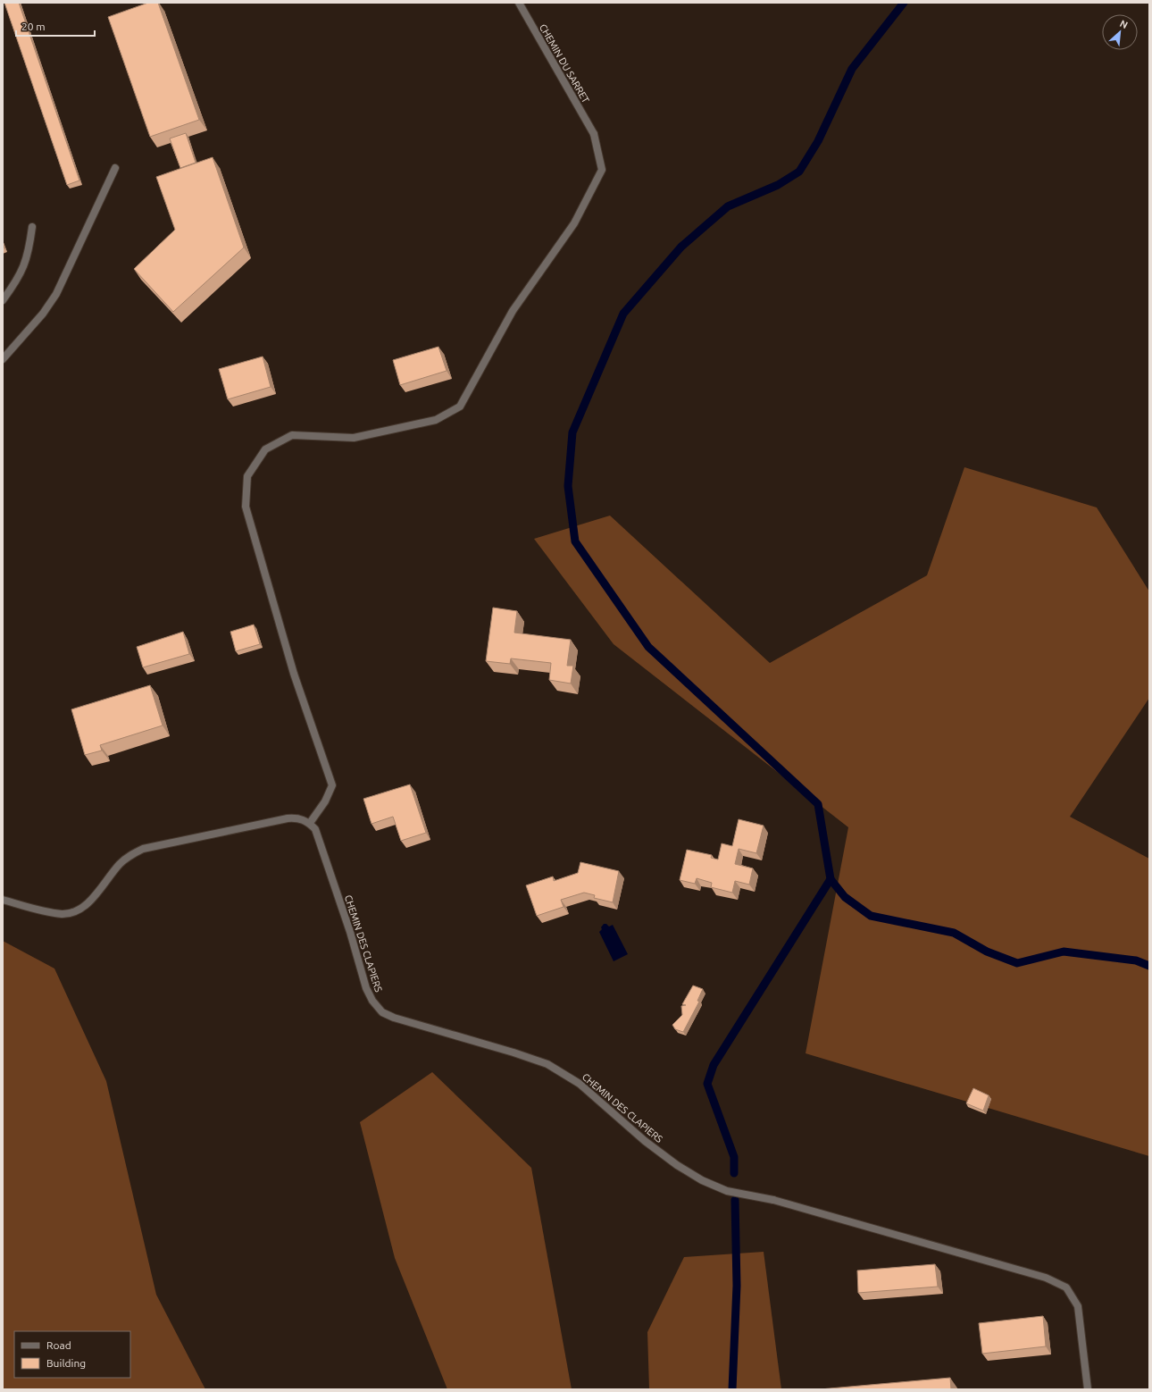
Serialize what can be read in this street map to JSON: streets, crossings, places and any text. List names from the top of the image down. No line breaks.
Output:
{"streets":{"street":["CHEMIN DU SARRET","CHEMIN DES CLAPIERS"]},"crossings":[["CHEMIN DU SARRET","CHEMIN DES CLAPIERS"]],"legend":["Road","Building"],"scale_bar":"20 m","north":"top right"}
